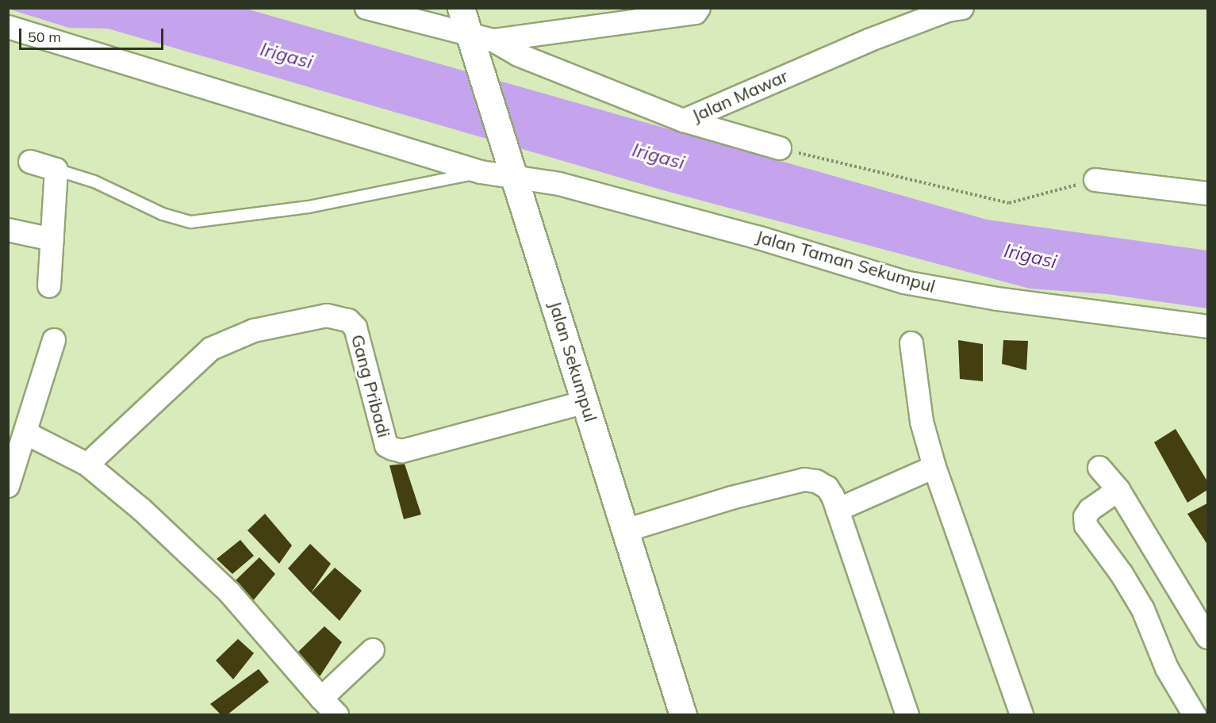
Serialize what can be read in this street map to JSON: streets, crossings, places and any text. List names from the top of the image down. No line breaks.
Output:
{"streets":{"main road":["Jalan Sekumpul"],"street":["Jalan Mawar","Jalan Taman Sekumpul","Gang Pribadi"]},"crossings":[["Jalan Mawar","Jalan Sekumpul"],["Jalan Taman Sekumpul","Jalan Sekumpul"],["Jalan Sekumpul","Gang Pribadi"]],"water":["Irigasi"],"scale_bar":"50 m"}
